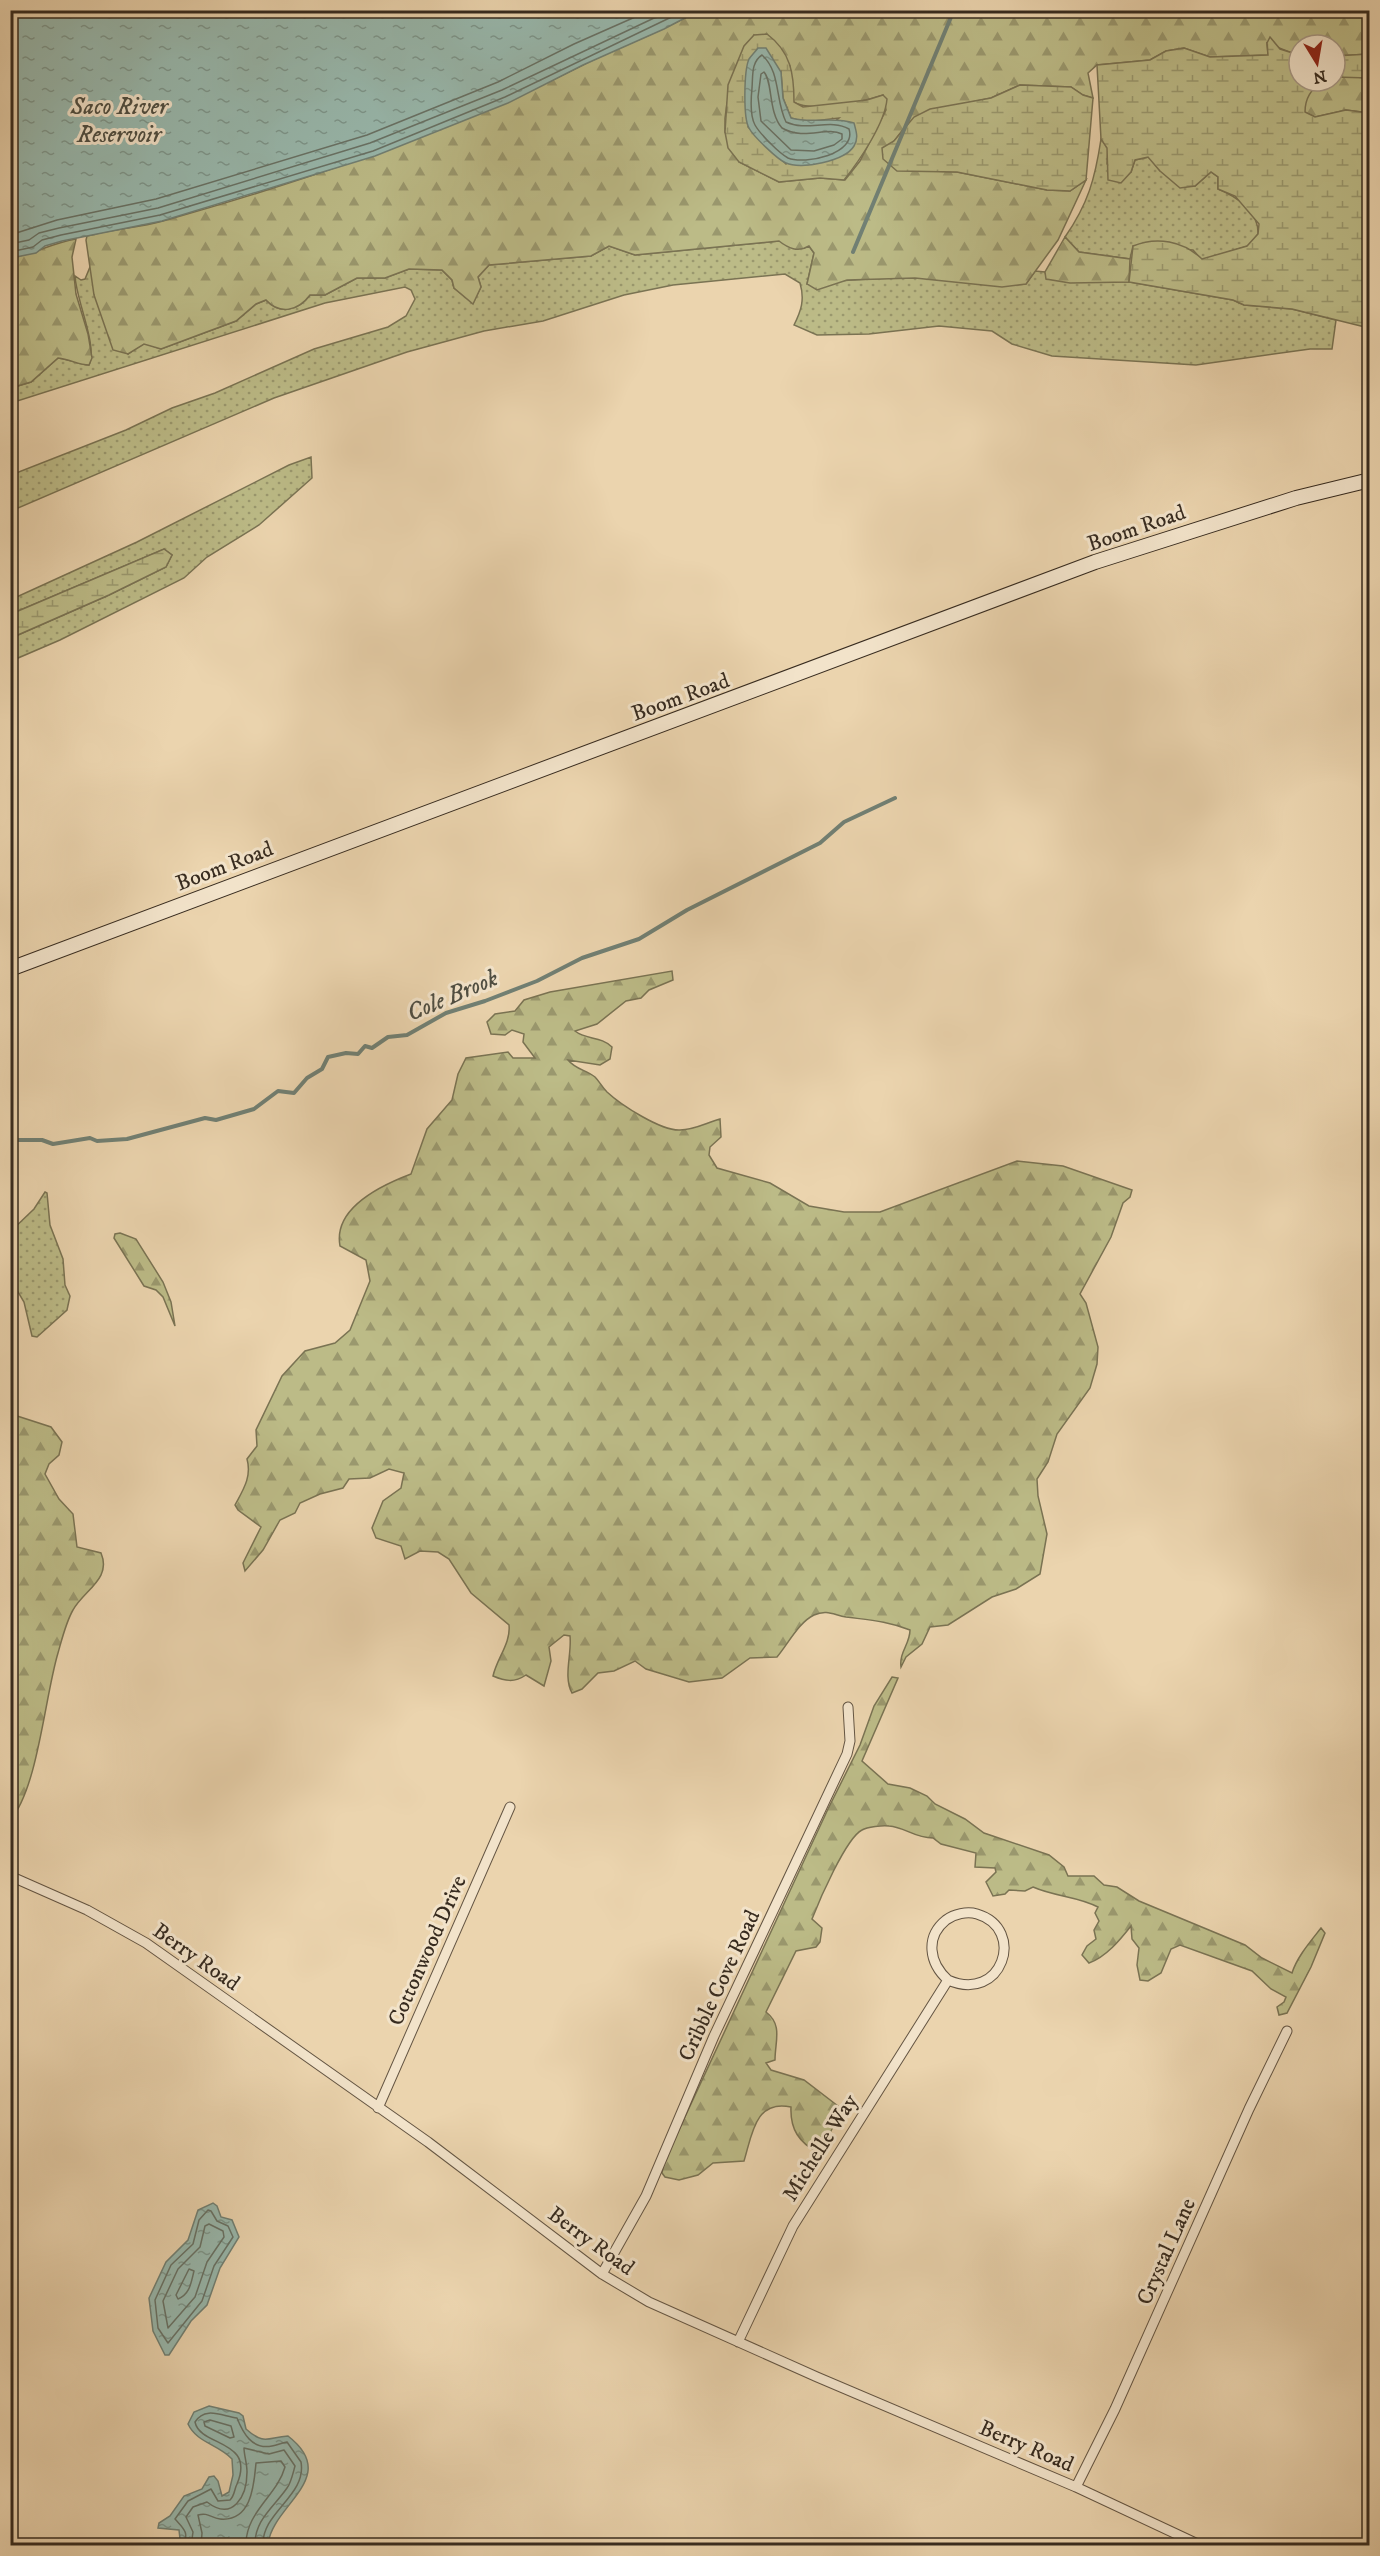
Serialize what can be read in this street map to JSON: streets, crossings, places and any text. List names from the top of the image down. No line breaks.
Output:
{"streets":{"street":["Boom Road","Cottonwood Drive","Berry Road","Cribble Cove Road","Michelle Way","Crystal Lane"]},"crossings":[["Cottonwood Drive","Berry Road"],["Berry Road","Cribble Cove Road"],["Berry Road","Michelle Way"],["Berry Road","Crystal Lane"]],"water":["Saco River Reservoir","Cole Brook"],"north":"bottom"}
